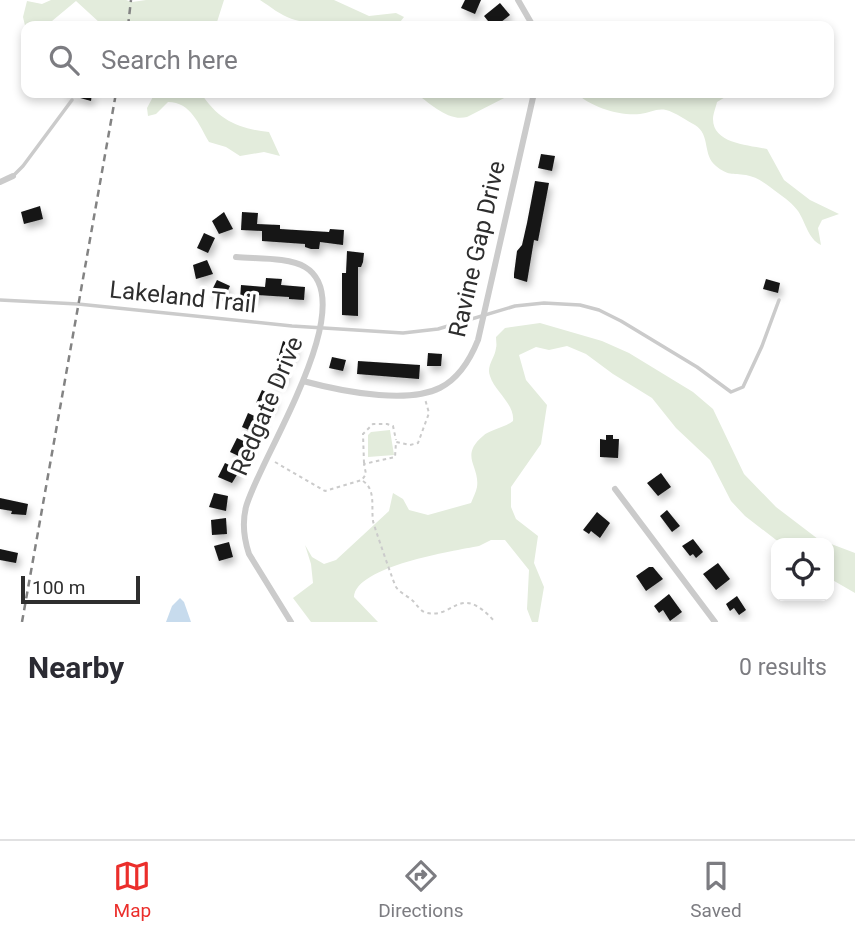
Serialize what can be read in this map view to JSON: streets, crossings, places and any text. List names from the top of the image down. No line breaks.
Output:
{"streets":{"street":["Ravine Gap Drive","Redgate Drive"],"lane":["Lakeland Trail"]},"crossings":[["Ravine Gap Drive","Lakeland Trail"],["Ravine Gap Drive","Redgate Drive"],["Lakeland Trail","Redgate Drive"]],"scale_bar":"100 m","page":{"search":"Search here","scale":"100 m","heading":["Nearby","0 results"],"nav":["Map","Directions","Saved"]}}
